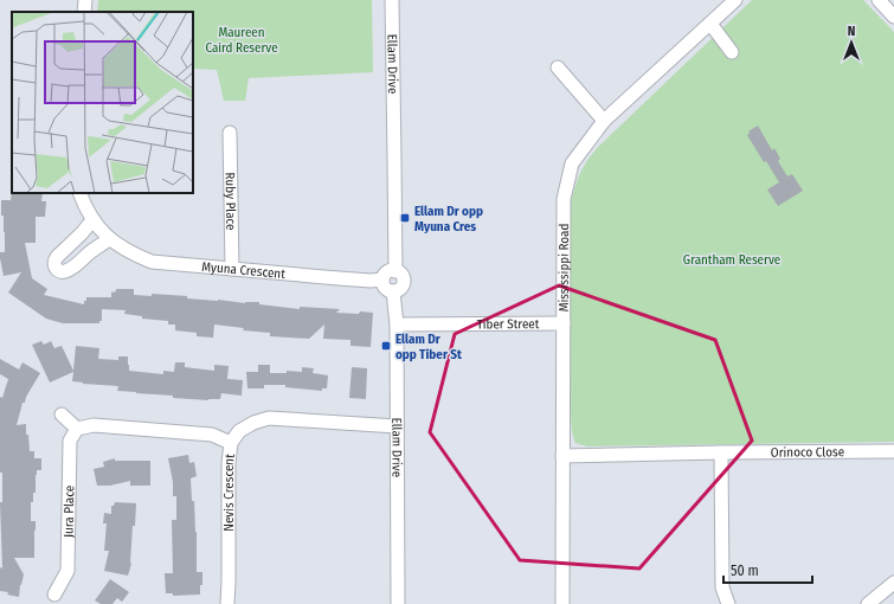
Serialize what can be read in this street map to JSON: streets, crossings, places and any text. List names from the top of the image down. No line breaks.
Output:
{"streets":{"street":["Ellam Drive","Ruby Place","Mississippi Road","Myuna Crescent","Tiber Street","Orinoco Close","Nevis Crescent","Jura Place"]},"crossings":[["Ellam Drive","Myuna Crescent"],["Ellam Drive","Tiber Street"],["Ellam Drive","Nevis Crescent"],["Ruby Place","Myuna Crescent"],["Mississippi Road","Tiber Street"],["Mississippi Road","Orinoco Close"]],"parks":["Maureen Caird Reserve","Grantham Reserve"],"places":{"transit":["Ellam Dr opp Myuna Cres","Ellam Dr opp Tiber St"]},"scale_bar":"50 m","north":"top"}
